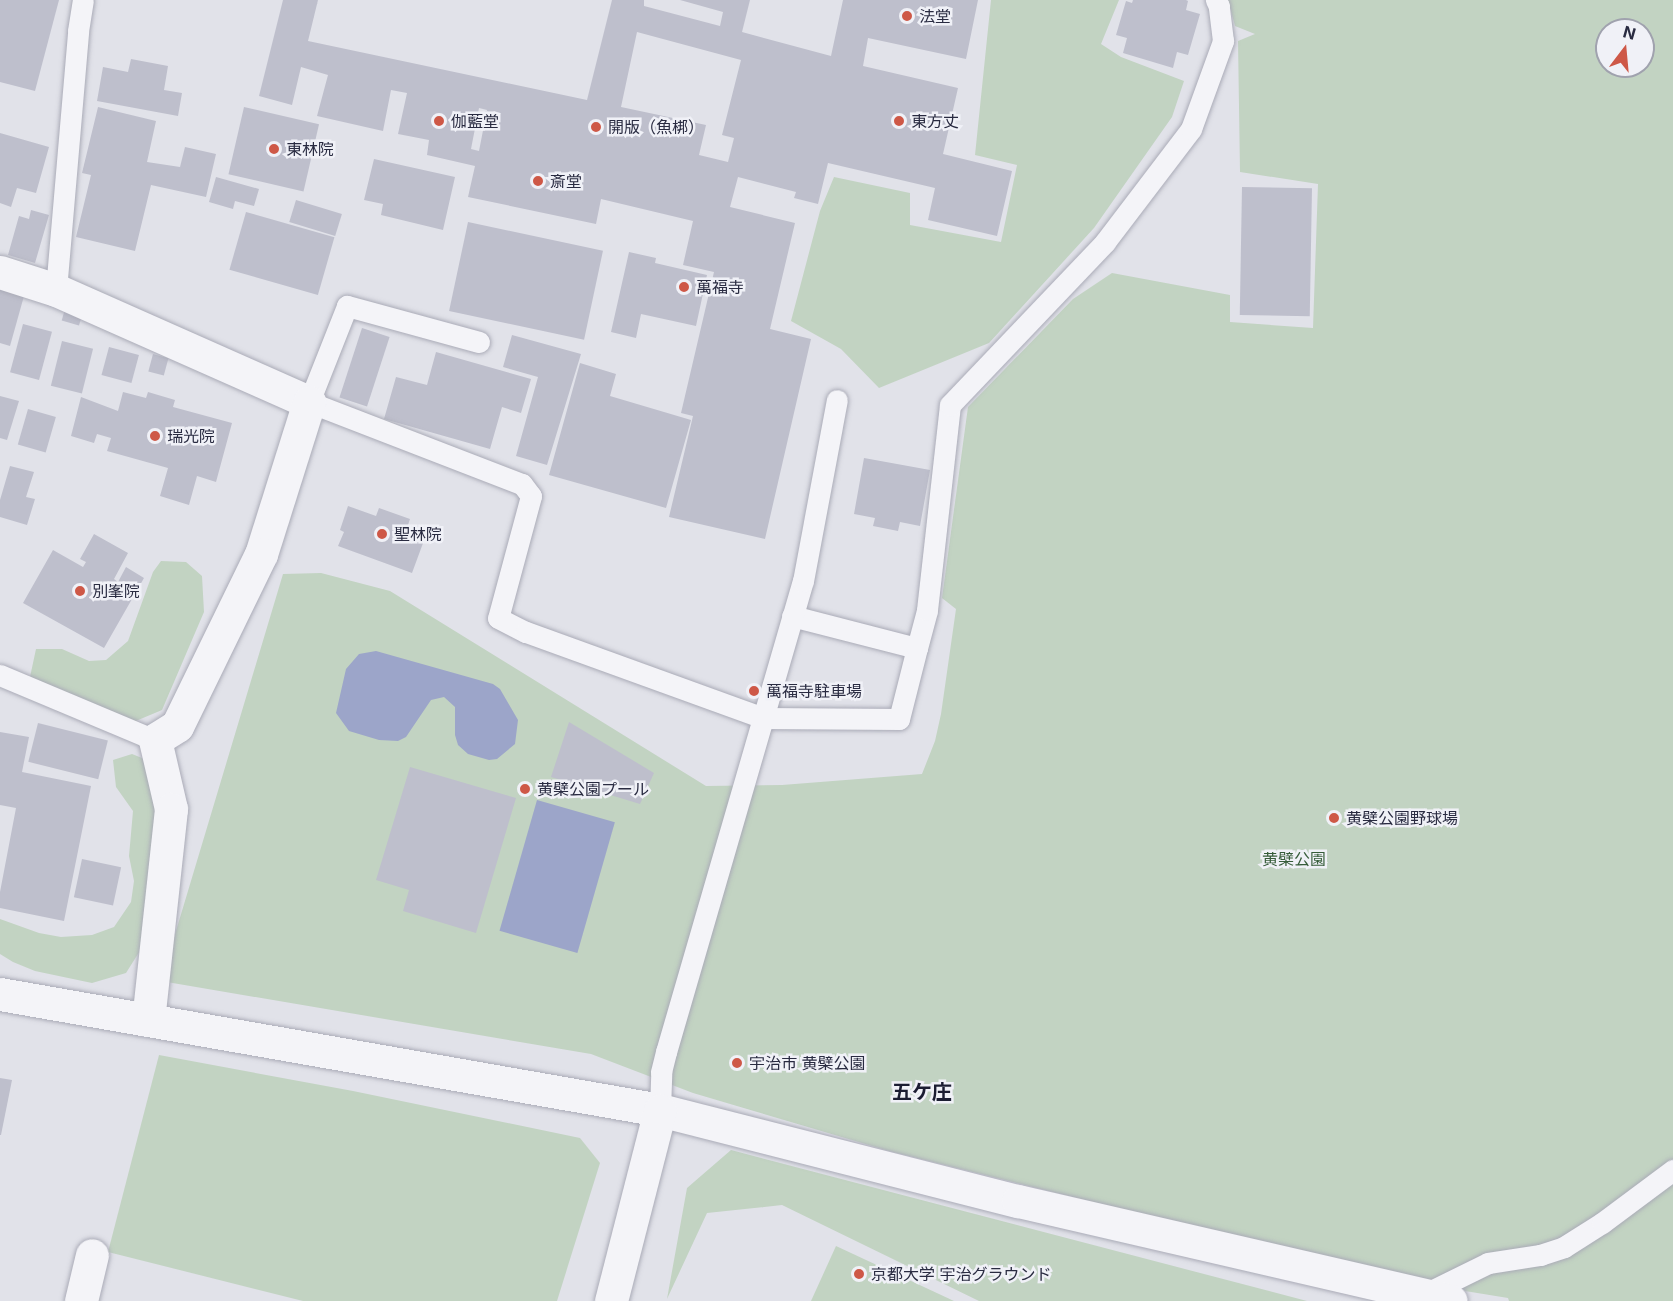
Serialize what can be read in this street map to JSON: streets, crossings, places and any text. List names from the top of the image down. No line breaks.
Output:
{"districts":["五ケ庄"],"parks":["黄檗公園"],"places":["法堂","伽藍堂","東方丈","開版（魚梆）","東林院","斎堂","萬福寺","瑞光院","聖林院","別峯院","萬福寺駐車場","黄檗公園プール","黄檗公園野球場","宇治市 黄檗公園","京都大学 宇治グラウンド"],"north":"top"}
